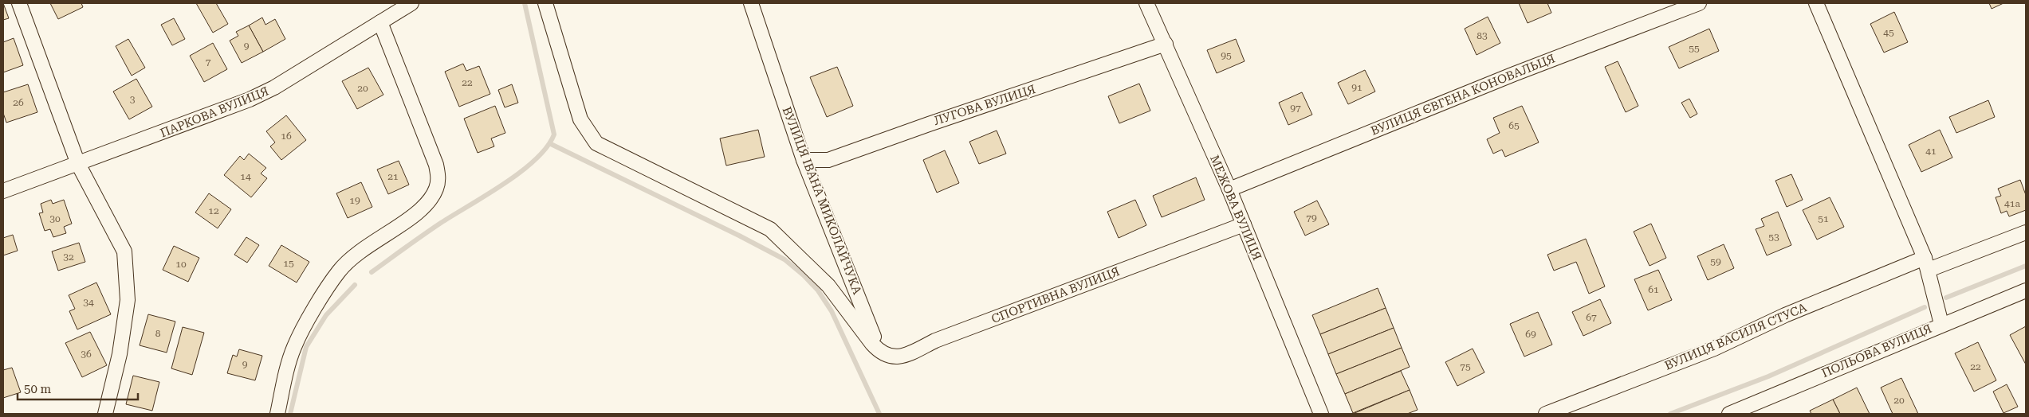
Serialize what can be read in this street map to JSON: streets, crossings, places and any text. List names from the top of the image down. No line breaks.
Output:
{"streets":{"street":["ВУЛИЦЯ ЄВГЕНА КОНОВАЛЬЦЯ","ЛУГОВА ВУЛИЦЯ","ПАРКОВА ВУЛИЦЯ","ВУЛИЦЯ ІВАНА МИКОЛАЙЧУКА","МЕЖОВА ВУЛИЦЯ","СПОРТИВНА ВУЛИЦЯ","ВУЛИЦЯ ВАСИЛЯ СТУСА","ПОЛЬОВА ВУЛИЦЯ"]},"crossings":[["ВУЛИЦЯ ЄВГЕНА КОНОВАЛЬЦЯ","МЕЖОВА ВУЛИЦЯ"],["ЛУГОВА ВУЛИЦЯ","ВУЛИЦЯ ІВАНА МИКОЛАЙЧУКА"],["ЛУГОВА ВУЛИЦЯ","МЕЖОВА ВУЛИЦЯ"],["ВУЛИЦЯ ІВАНА МИКОЛАЙЧУКА","СПОРТИВНА ВУЛИЦЯ"],["МЕЖОВА ВУЛИЦЯ","СПОРТИВНА ВУЛИЦЯ"]],"house_numbers":["45","83","9","55","95","7","22","91","20","3","26","97","65","16","41","14","21","19","41а","12","79","30","51","53","32","59","15","10","61","34","67","8","69","36","9","75","22","20"],"scale_bar":"50 m"}
